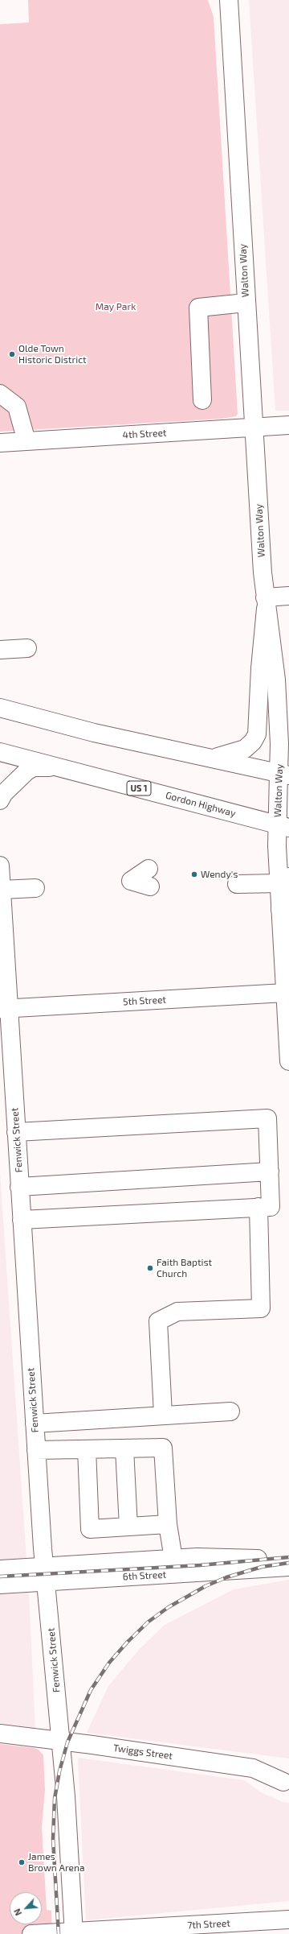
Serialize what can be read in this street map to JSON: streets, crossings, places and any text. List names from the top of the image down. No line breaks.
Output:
{"streets":{"main road":["Walton Way","4th Street","US 1","Gordon Highway","5th Street","Fenwick Street","6th Street","Twiggs Street","7th Street"]},"crossings":[["Walton Way","4th Street"],["Walton Way","Gordon Highway"],["5th Street","Fenwick Street"],["Fenwick Street","6th Street"],["Fenwick Street","Twiggs Street"],["Fenwick Street","7th Street"]],"parks":["May Park"],"places":["Olde Town Historic District","Wendy's","Faith Baptist Church","James Brown Arena"],"north":"bottom left"}
